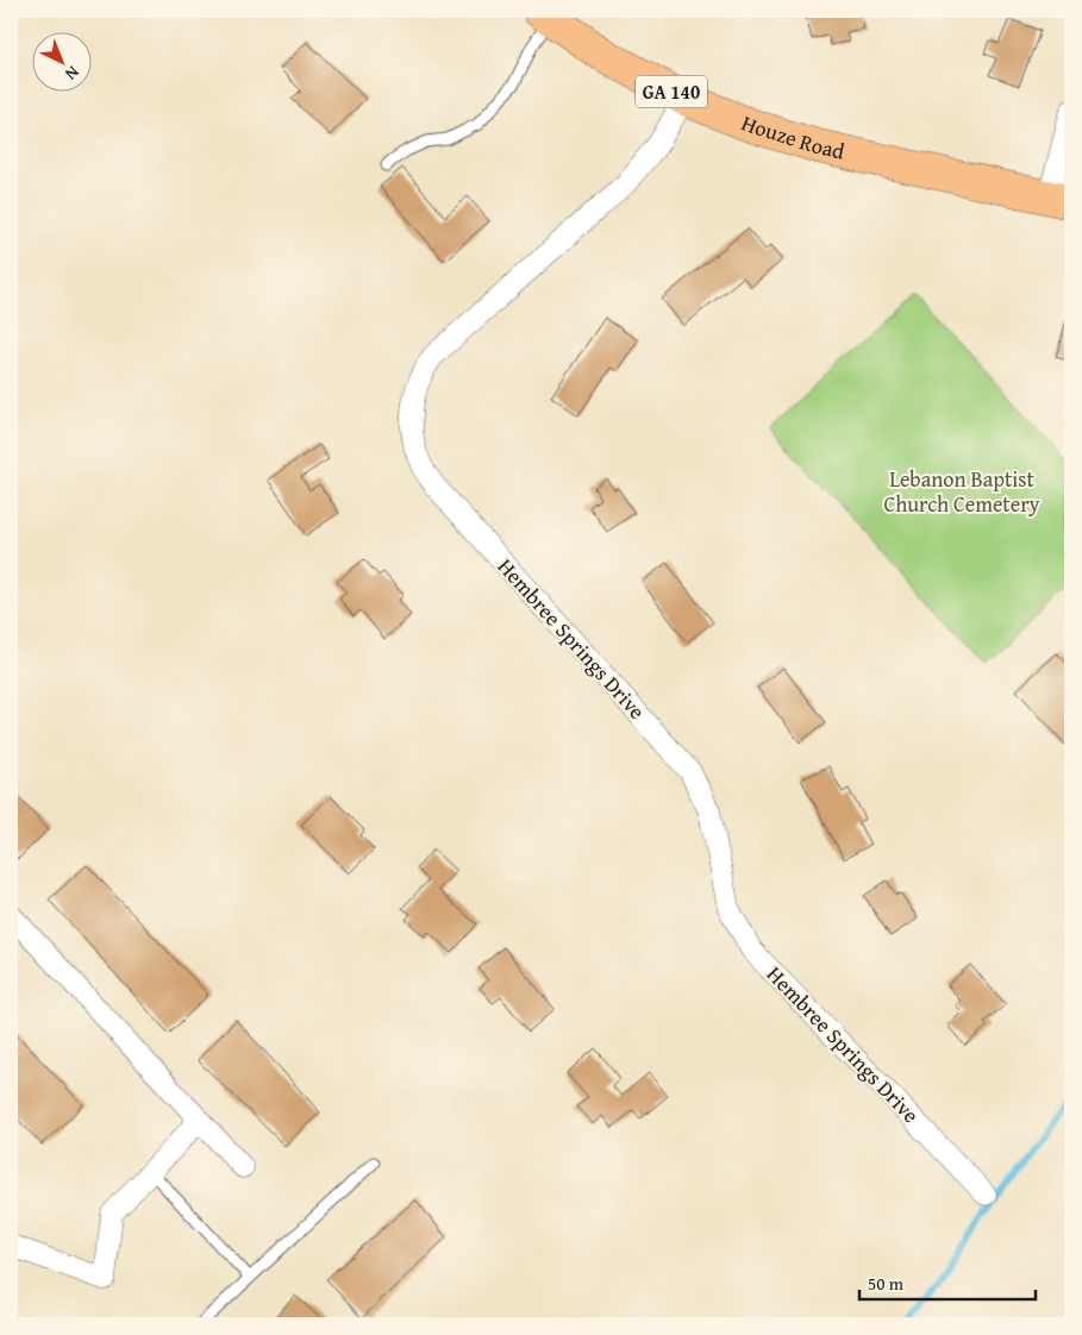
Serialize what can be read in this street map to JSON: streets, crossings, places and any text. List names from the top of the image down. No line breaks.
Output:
{"streets":{"main road":["GA 140","Houze Road"],"street":["Hembree Springs Drive"]},"crossings":[["Houze Road","Hembree Springs Drive"]],"parks":["Lebanon Baptist Church Cemetery"],"scale_bar":"50 m","north":"bottom right"}
